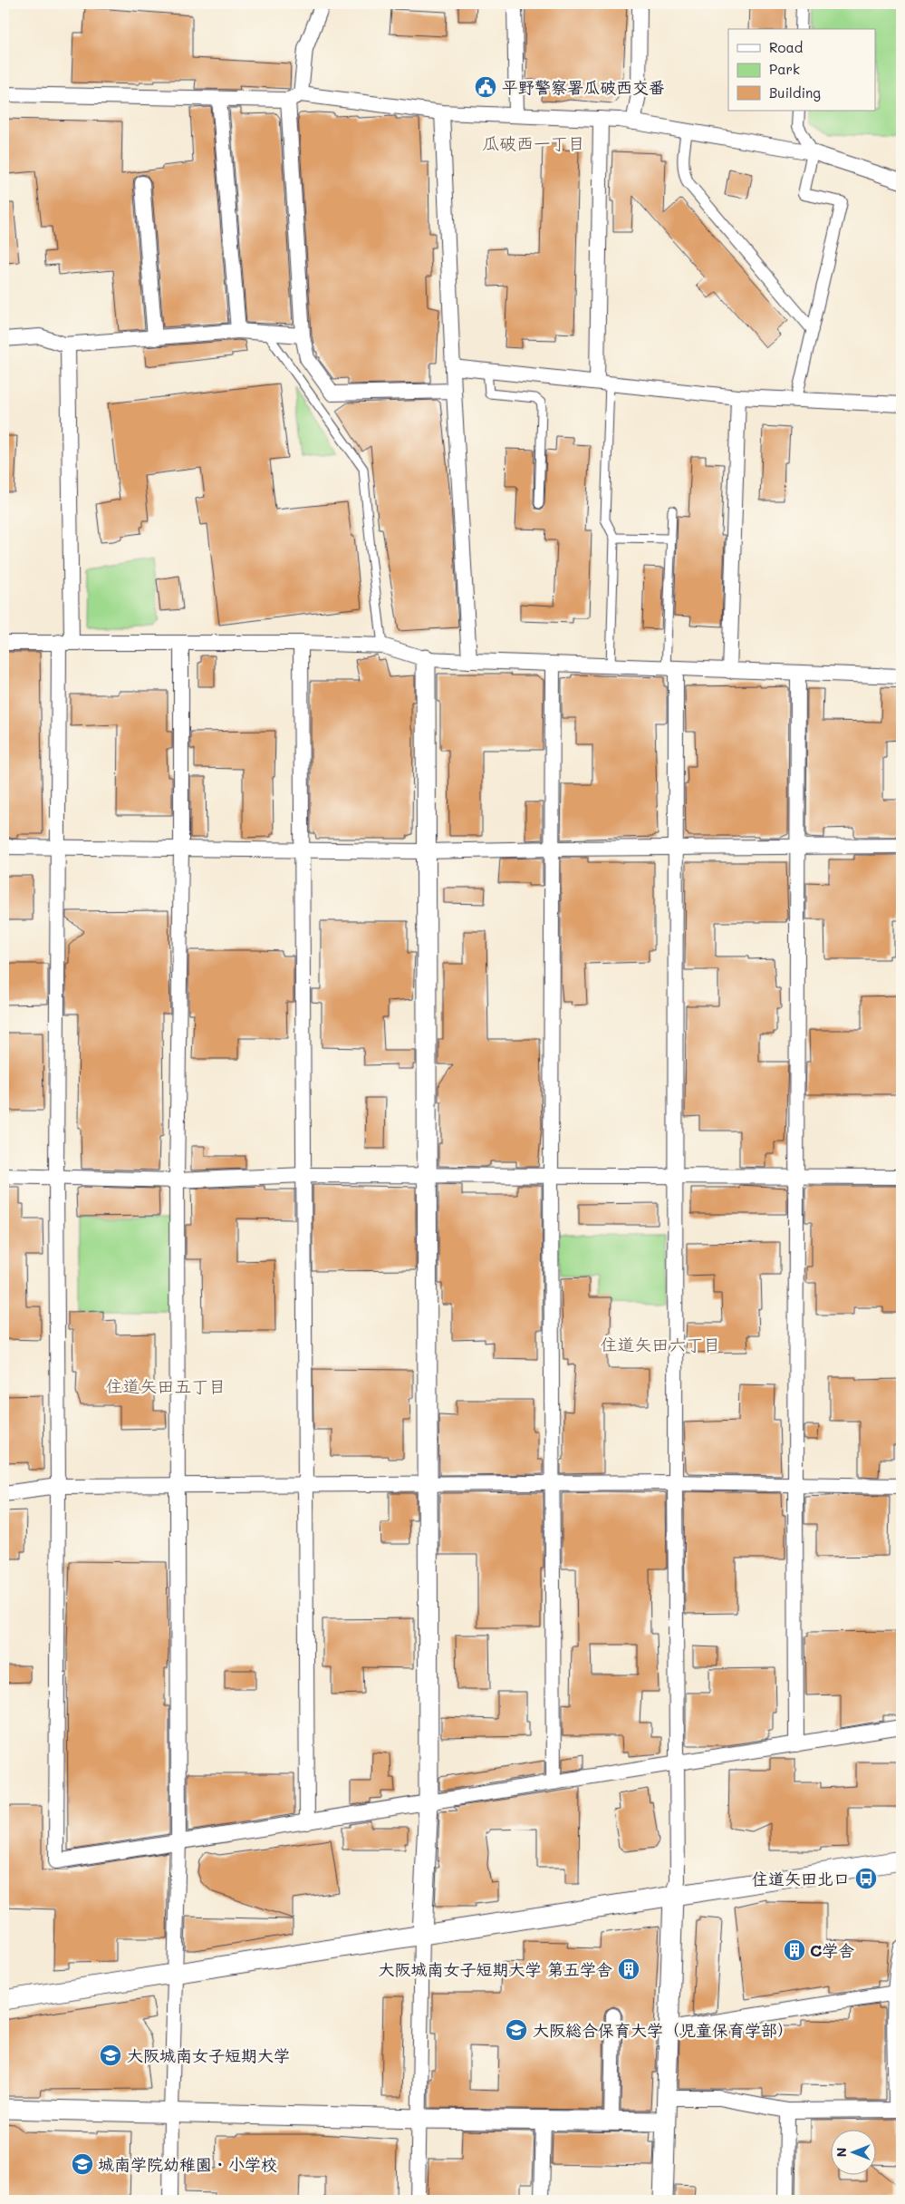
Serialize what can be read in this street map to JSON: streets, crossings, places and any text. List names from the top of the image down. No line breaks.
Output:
{"districts":["瓜破西一丁目","住道矢田六丁目","住道矢田五丁目"],"places":{"public building":["平野警察署瓜破西交番"],"bus stop":["住道矢田北口"],"building":["C学舎","大阪城南女子短期大学 第五学舎"],"school or university":["大阪総合保育大学（児童保育学部）","大阪城南女子短期大学","城南学院幼稚園・小学校"]},"legend":["Road","Park","Building"],"north":"left"}
